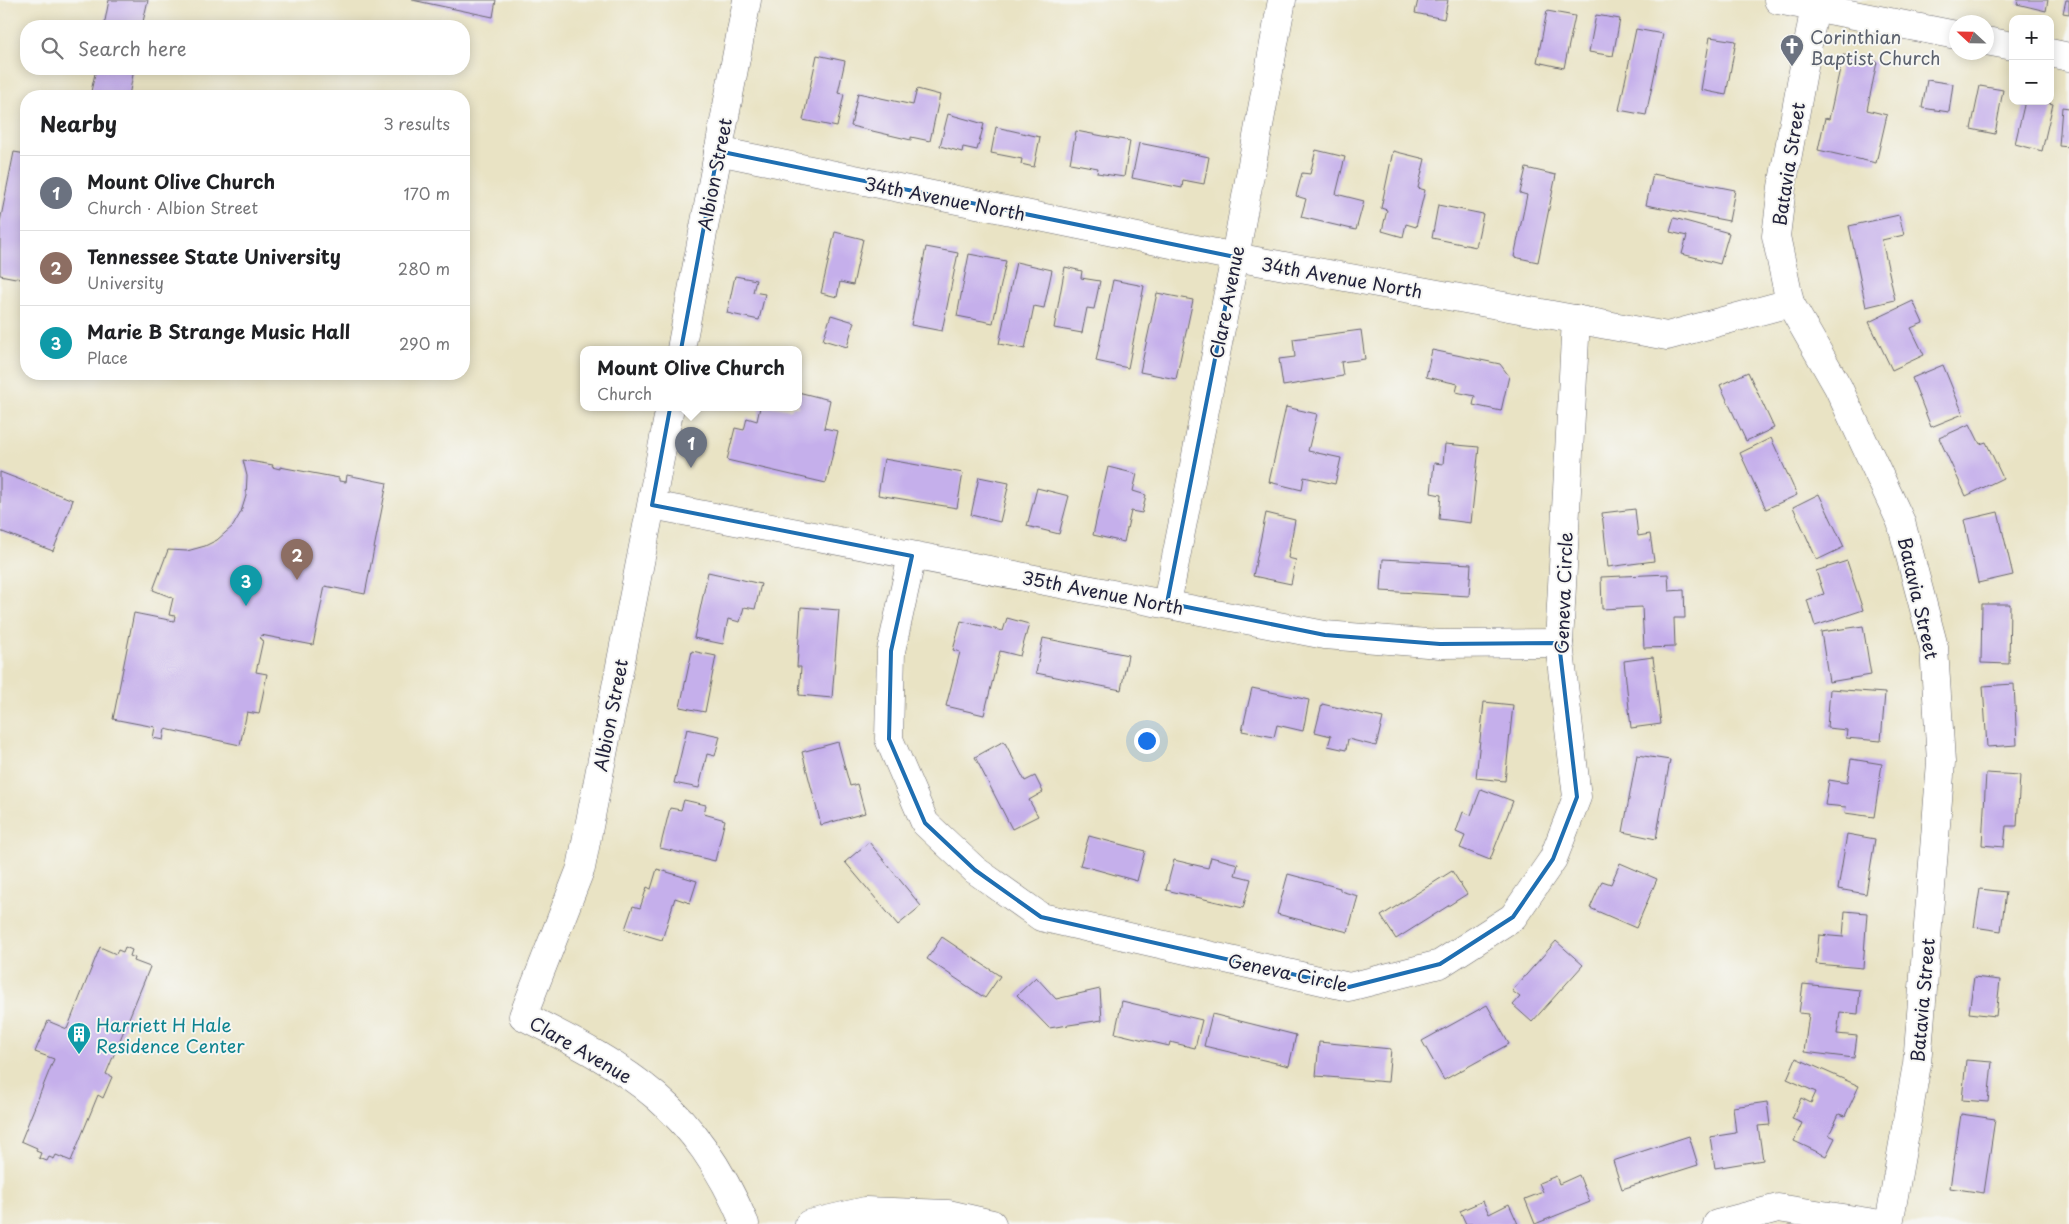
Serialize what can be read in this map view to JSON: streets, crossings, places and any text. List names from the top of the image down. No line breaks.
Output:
{"streets":{"street":["Batavia Street","Albion Street","34th Avenue North","Clare Avenue","35th Avenue North","Geneva Circle"]},"crossings":[["Batavia Street","34th Avenue North"],["Albion Street","34th Avenue North"],["Albion Street","Clare Avenue"],["Albion Street","35th Avenue North"],["34th Avenue North","Clare Avenue"],["34th Avenue North","Geneva Circle"],["Clare Avenue","35th Avenue North"],["35th Avenue North","Geneva Circle"]],"places":{"church":["Corinthian Baptist Church"],"building":["Harriett H Hale Residence Center"]},"north":"left","page":{"map_buttons":["+","−"],"search":"Search here","heading":["Nearby","3 results"],"list":[{"mark":"1","name":"Mount Olive Church","note":"Church · Albion Street","value":"170 m"},{"mark":"2","name":"Tennessee State University","note":"University","value":"280 m"},{"mark":"3","name":"Marie B Strange Music Hall","note":"Place","value":"290 m"}],"popup":["Mount Olive Church","Church"],"pins":["1","2","3"]}}
